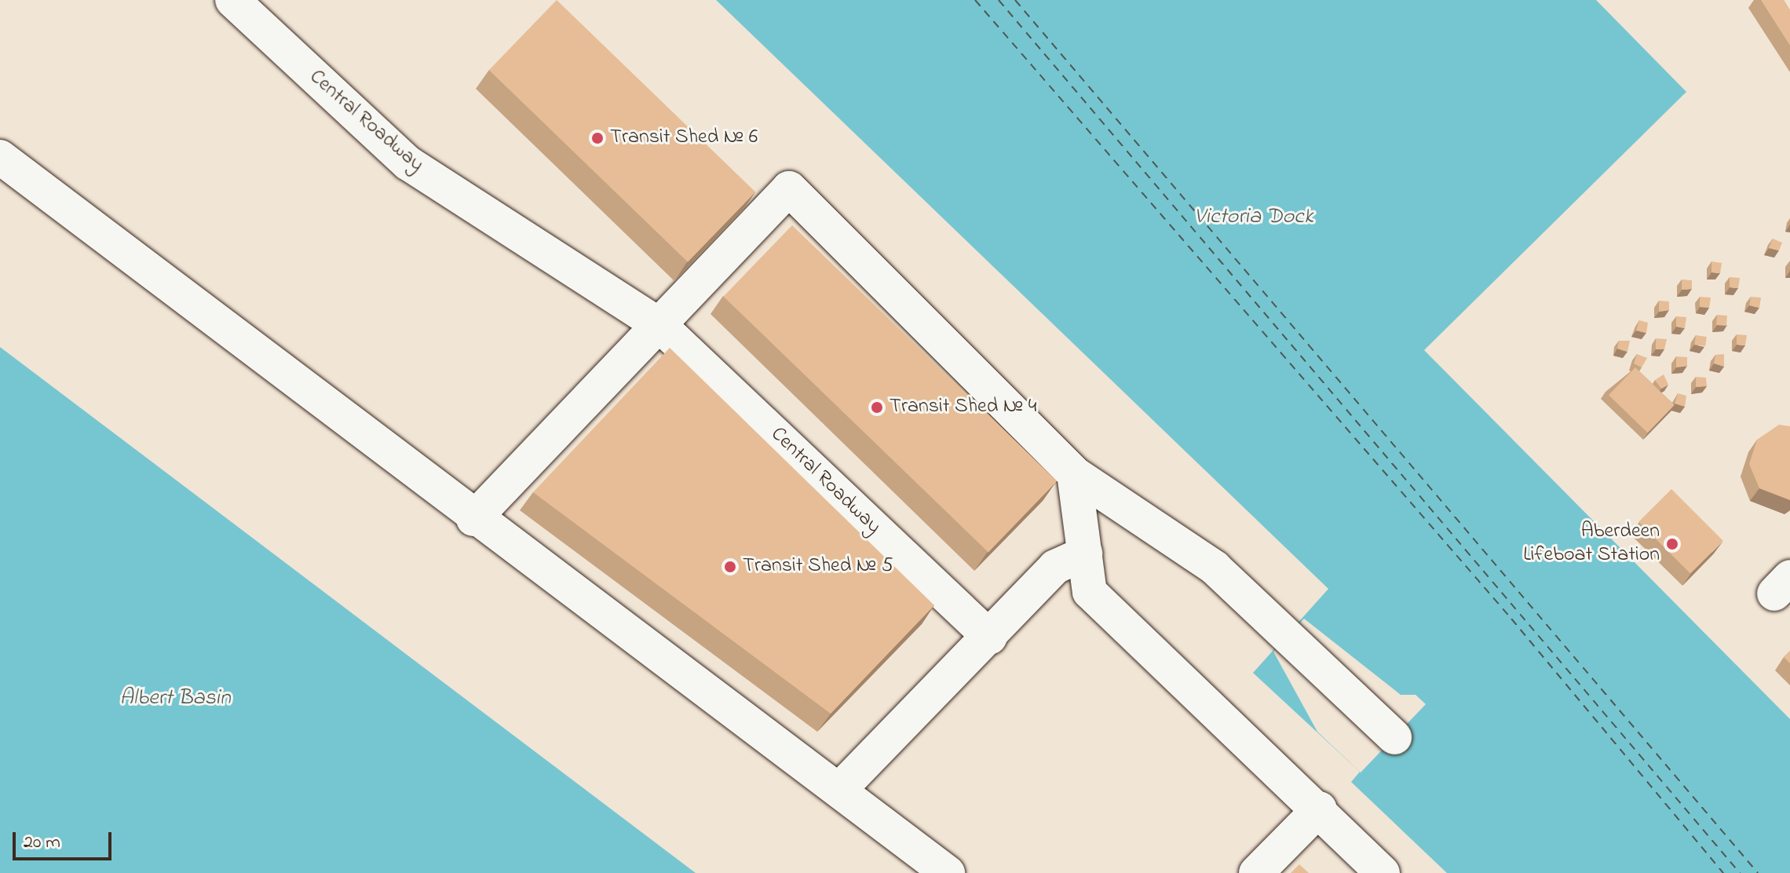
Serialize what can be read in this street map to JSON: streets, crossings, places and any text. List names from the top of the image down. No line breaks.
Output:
{"streets":{"street":["Central Roadway"]},"water":["Victoria Dock","Albert Basin"],"places":["Transit Shed № 6","Transit Shed № 4","Aberdeen Lifeboat Station","Transit Shed № 5"],"scale_bar":"20 m"}
